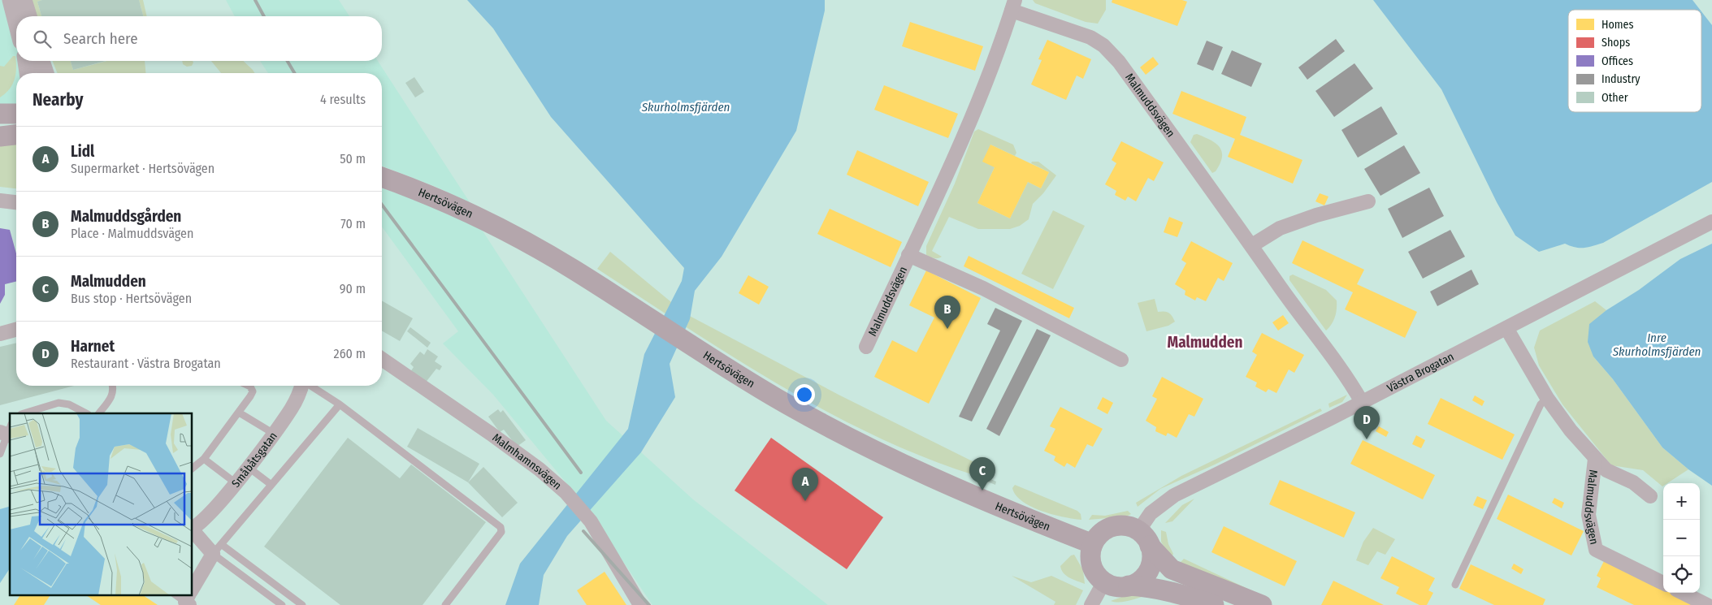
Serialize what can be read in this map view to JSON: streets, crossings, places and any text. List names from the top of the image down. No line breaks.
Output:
{"streets":{"main road":["Hertsövägen"],"street":["Malmuddsvägen","Västra Brogatan","Småbåtsgatan","Malmhamnsvägen"]},"crossings":[["Malmuddsvägen","Västra Brogatan"],["Hertsövägen","Västra Brogatan"]],"districts":["Malmudden"],"water":["Skurholmsfjärden","Inre Skurholmsfjärden"],"legend":["Homes","Shops","Offices","Industry","Other"],"page":{"search":"Search here","heading":["Nearby","4 results"],"list":[{"mark":"A","name":"Lidl","note":"Supermarket · Hertsövägen","value":"50 m"},{"mark":"B","name":"Malmuddsgården","note":"Place · Malmuddsvägen","value":"70 m"},{"mark":"C","name":"Malmudden","note":"Bus stop · Hertsövägen","value":"90 m"},{"mark":"D","name":"Harnet","note":"Restaurant · Västra Brogatan","value":"260 m"}],"pins":["B","D","C","A"],"map_buttons":["+","−"]}}
